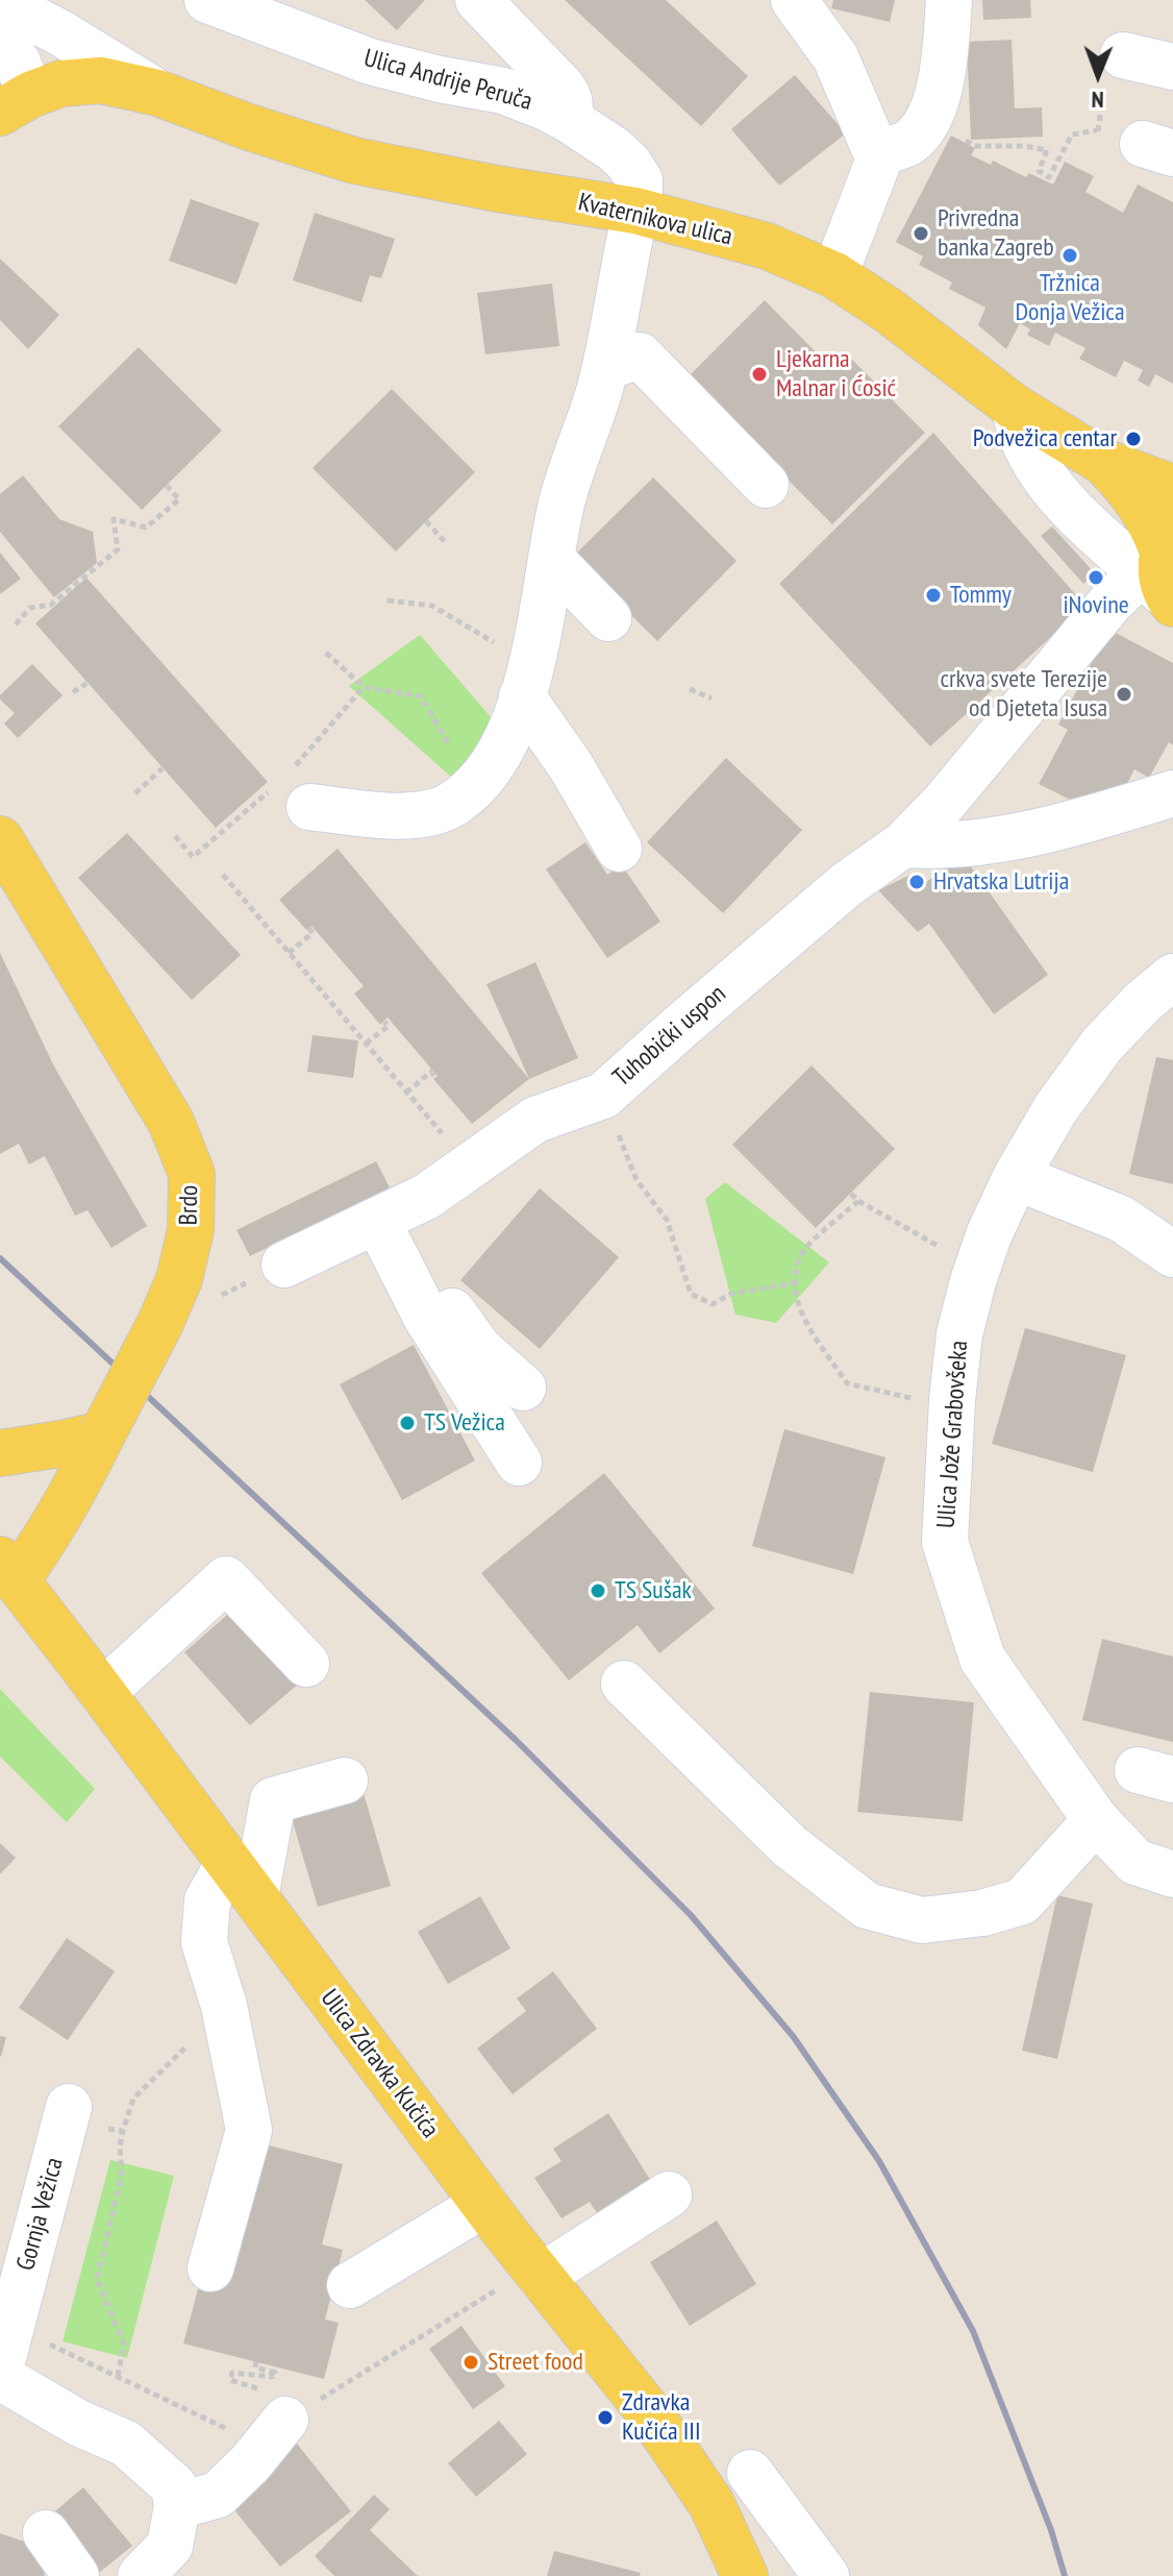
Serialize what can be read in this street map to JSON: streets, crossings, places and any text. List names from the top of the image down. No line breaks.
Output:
{"streets":{"main road":["Kvaternikova ulica","Brdo","Ulica Zdravka Kučića"],"street":["Ulica Andrije Peruča","Tuhobićki uspon","Ulica Jože Grabovšeka","Gornja Vežica"]},"crossings":[["Ulica Andrije Peruča","Kvaternikova ulica"],["Kvaternikova ulica","Tuhobićki uspon"],["Brdo","Ulica Zdravka Kučića"]],"places":["Privredna banka Zagreb","Tržnica Donja Vežica","Ljekarna Malnar i Ćosić","Podvežica centar","iNovine","Tommy","crkva svete Terezije od Djeteta Isusa","Hrvatska Lutrija","TS Vežica","TS Sušak","Street food","Zdravka Kučića III"],"north":"bottom"}
